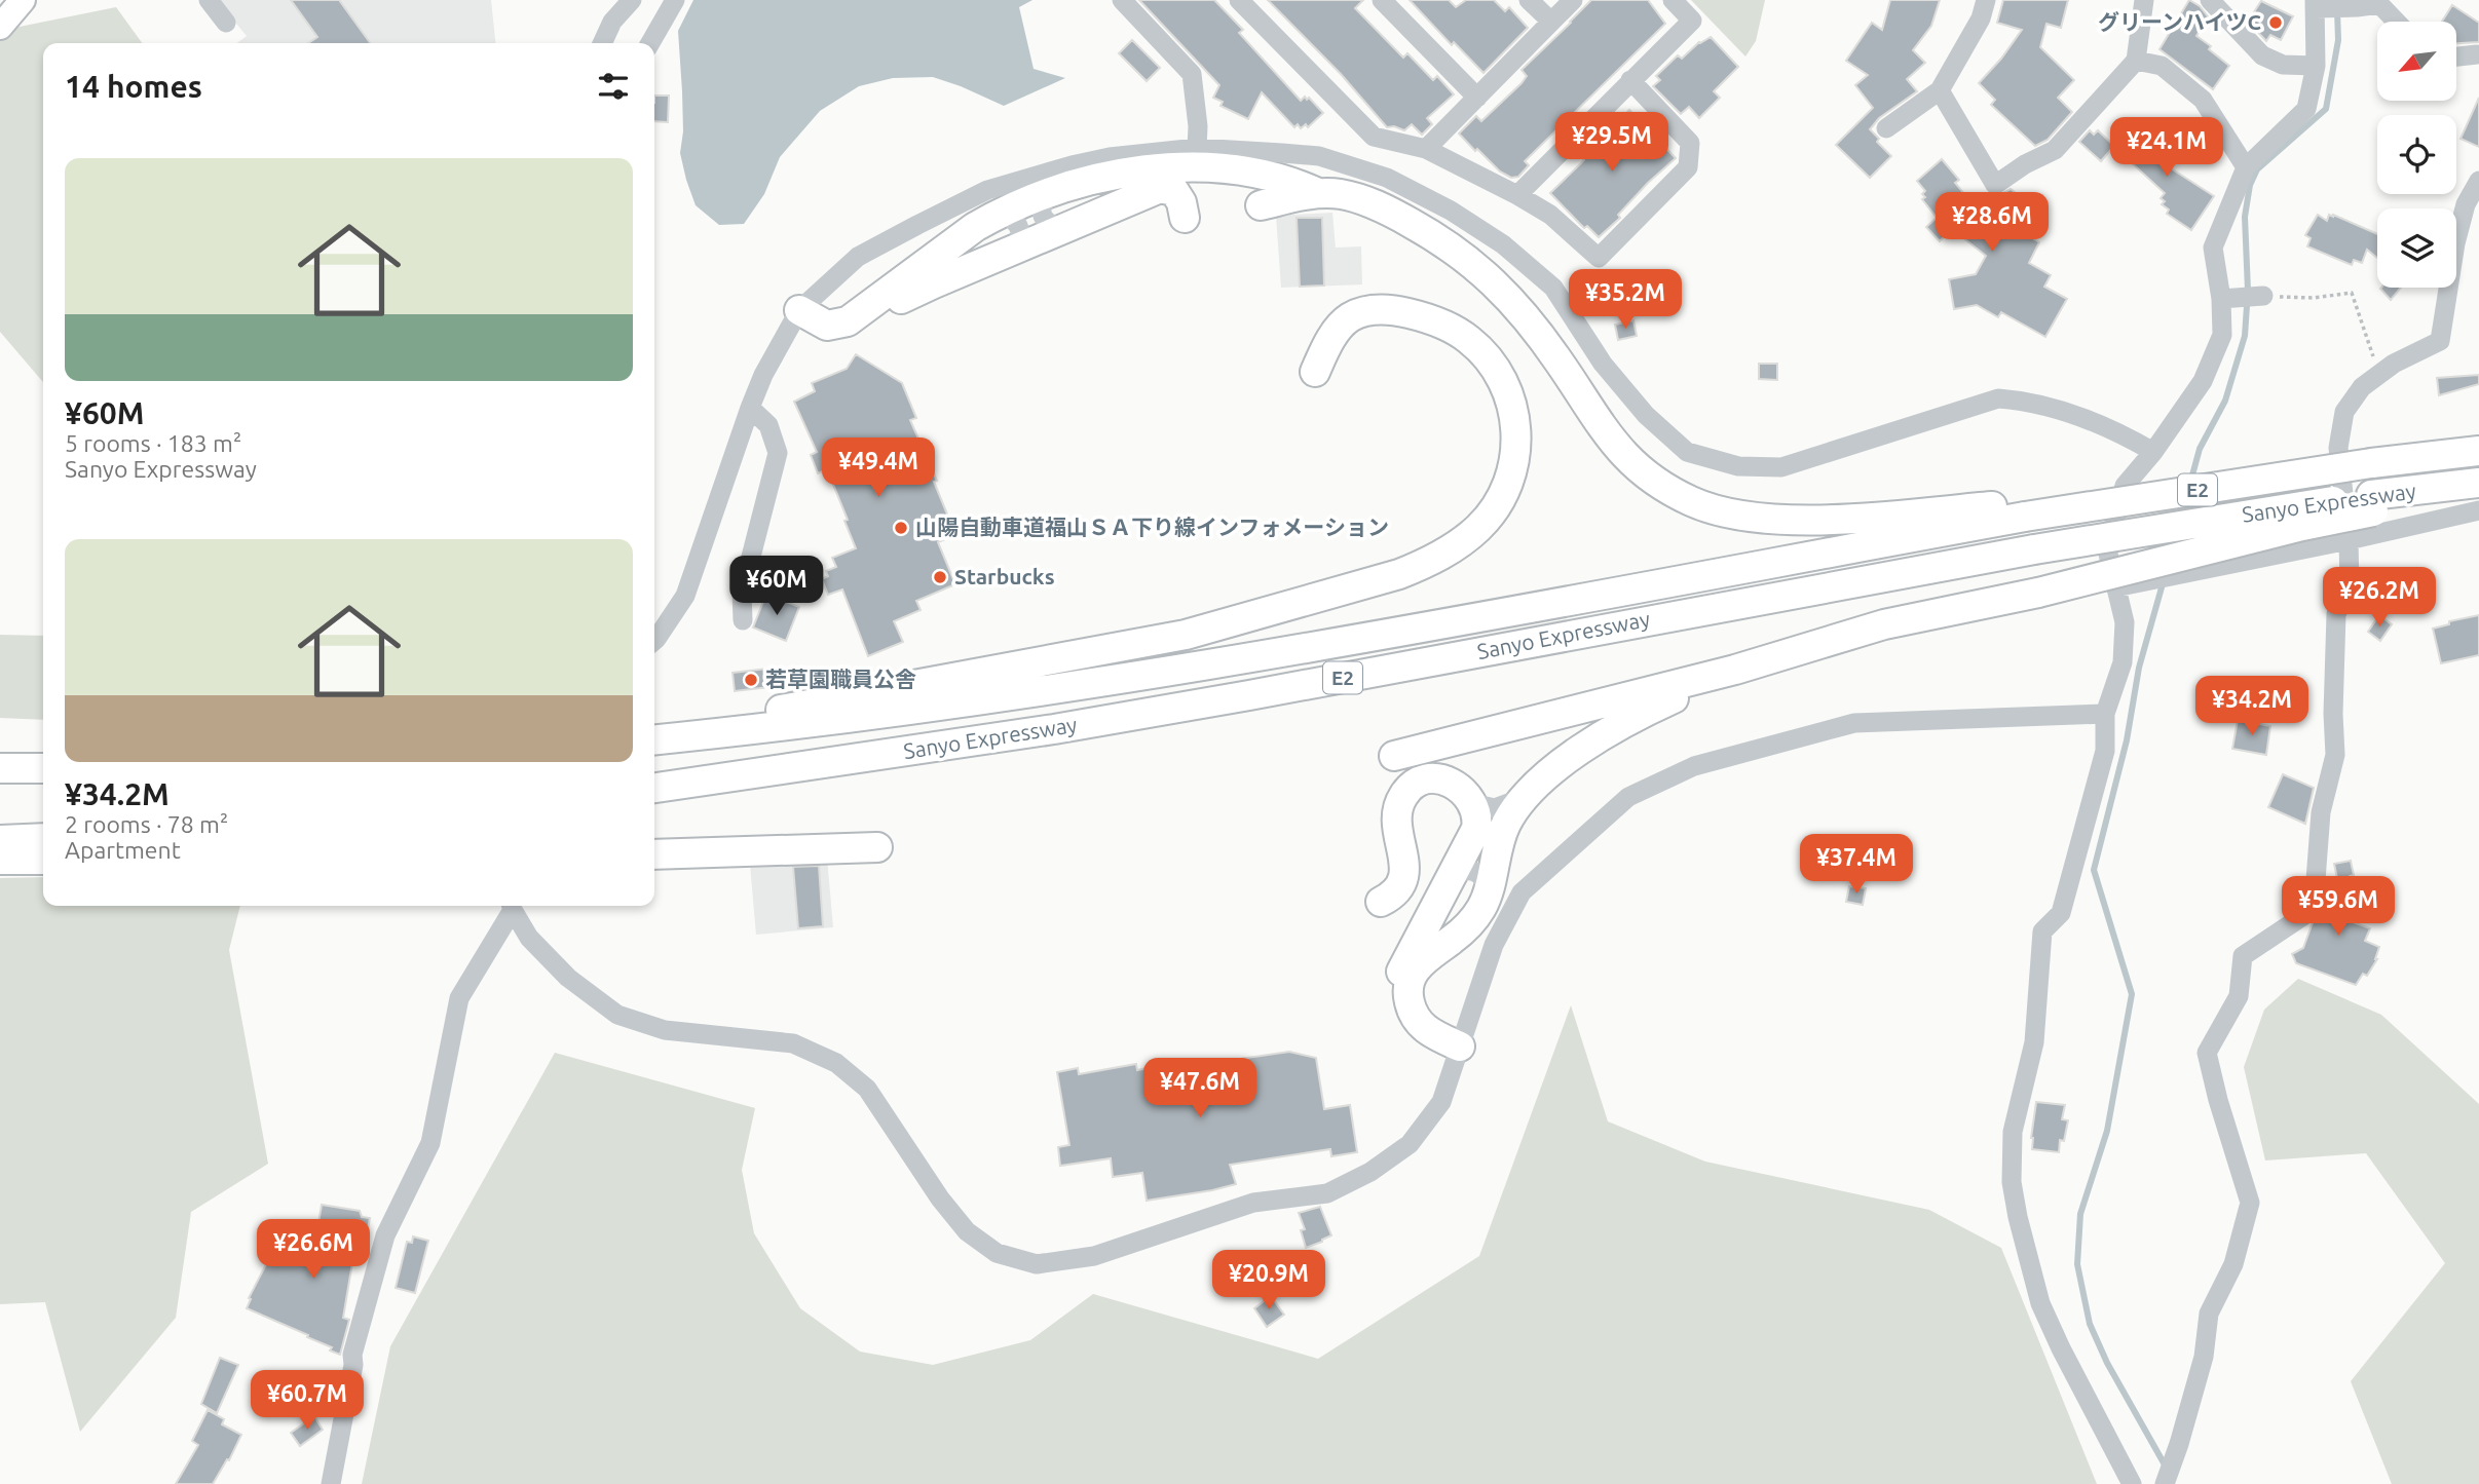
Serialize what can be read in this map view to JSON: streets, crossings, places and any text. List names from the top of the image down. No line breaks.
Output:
{"streets":{"highway":["E2","Sanyo Expressway"]},"places":["グリーンハイツC","山陽自動車道福山ＳＡ下り線インフォメーション","Starbucks","若草園職員公舎"],"north":"bottom left","page":{"heading":"14 homes","price":["¥29.5M","¥24.1M","¥28.6M","¥35.2M","¥49.4M","¥60M","¥26.2M","¥34.2M","¥37.4M","¥59.6M","¥47.6M","¥26.6M","¥20.9M","¥60.7M"],"list":[{"name":"¥60M","note":"5 rooms · 183 m² · Sanyo Expressway"},{"name":"¥34.2M","note":"2 rooms · 78 m² · Apartment"}]}}
